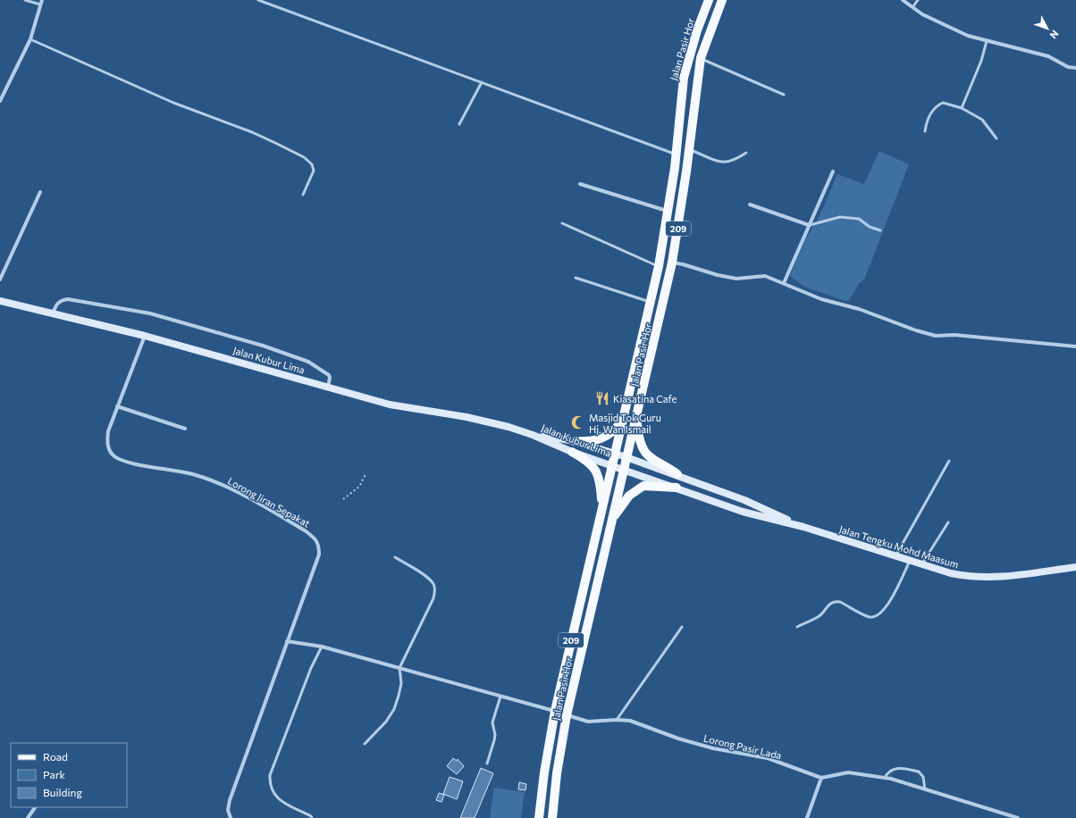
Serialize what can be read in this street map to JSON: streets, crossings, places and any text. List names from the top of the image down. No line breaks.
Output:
{"streets":{"main road":["Jalan Pasir Hor","209","Jalan Kubur Lima","Jalan Tengku Mohd Maasum"],"street":["Lorong Jiran Sepakat","Lorong Pasir Lada"]},"crossings":[["Jalan Pasir Hor","Jalan Kubur Lima"],["Jalan Pasir Hor","Jalan Tengku Mohd Maasum"],["Jalan Pasir Hor","Lorong Pasir Lada"],["Jalan Kubur Lima","Lorong Jiran Sepakat"],["Jalan Kubur Lima","Jalan Tengku Mohd Maasum"]],"places":{"restaurant":["Kiasatina Cafe"],"mosque":["Masjid Tok Guru Hj. Wan Ismail"]},"legend":["Road","Park","Building"],"north":"bottom right"}
